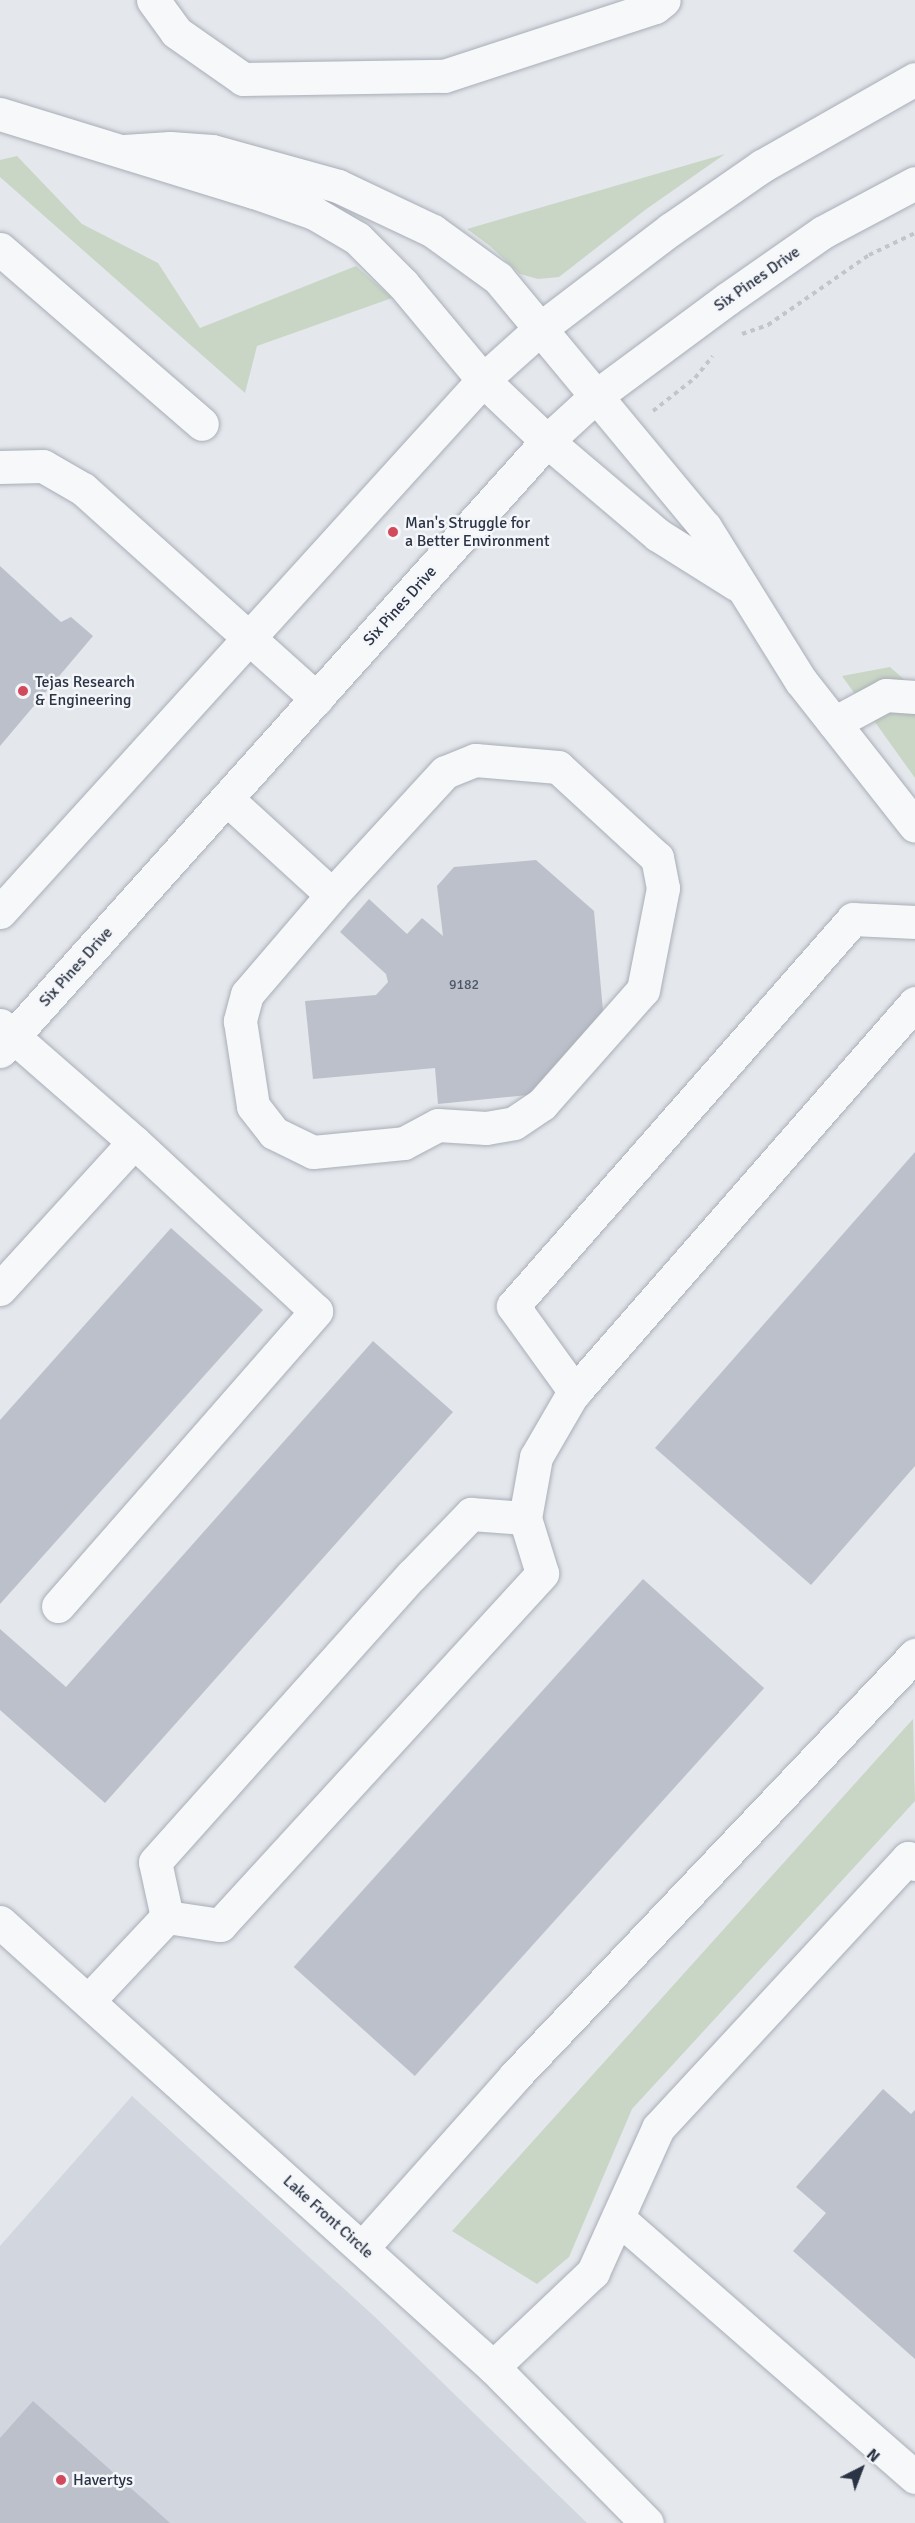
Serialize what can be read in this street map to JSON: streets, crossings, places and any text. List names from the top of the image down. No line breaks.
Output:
{"streets":{"street":["Six Pines Drive","Lake Front Circle"]},"places":["Man's Struggle for a Better Environment","Tejas Research & Engineering","Havertys"],"house_numbers":["9182"],"north":"top right"}
